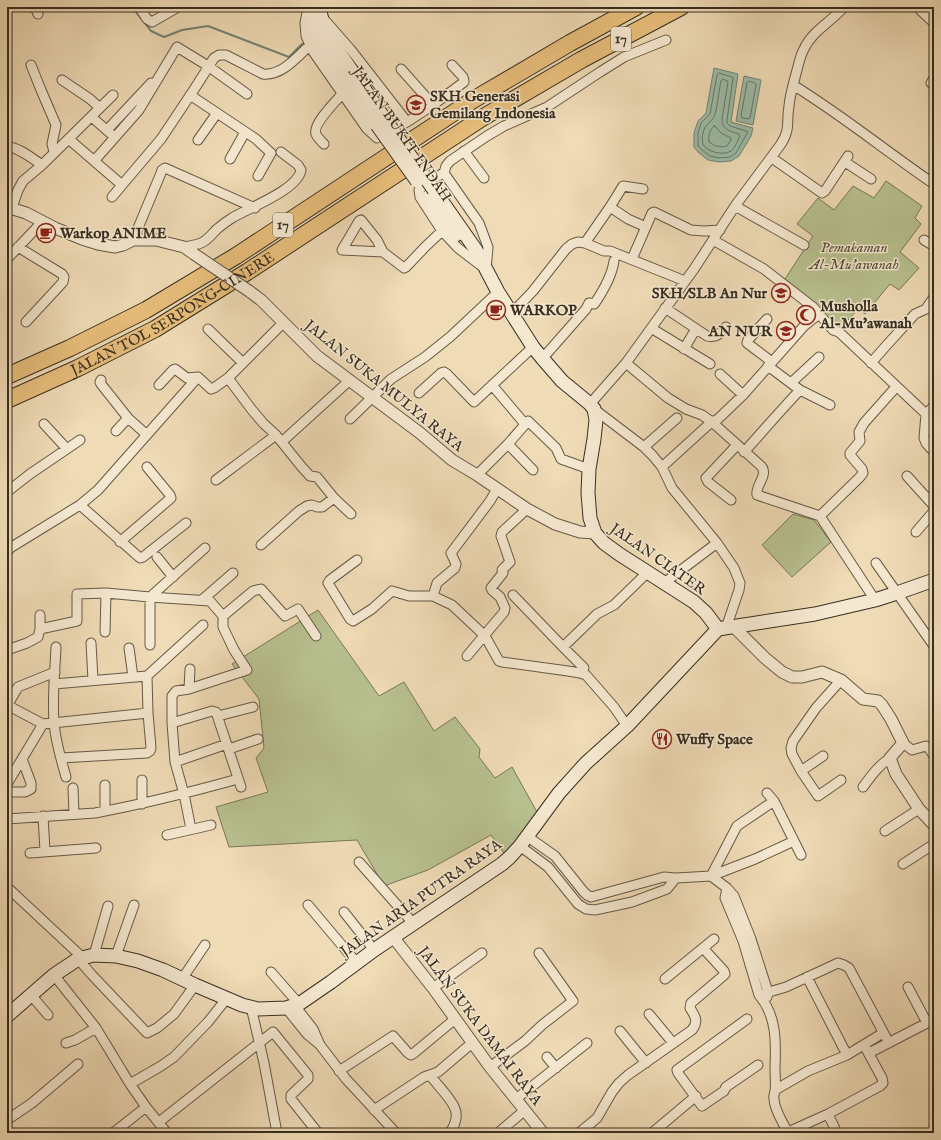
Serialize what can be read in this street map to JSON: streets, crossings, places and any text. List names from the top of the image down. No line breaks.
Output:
{"streets":{"highway":["17","JALAN TOL SERPONG–CINERE"],"main road":["JALAN BUKIT INDAH","JALAN CIATER","JALAN ARIA PUTRA RAYA"],"street":["JALAN SUKA MULYA RAYA","JALAN SUKA DAMAI RAYA"]},"crossings":[["JALAN SUKA MULYA RAYA","JALAN CIATER"],["JALAN CIATER","JALAN ARIA PUTRA RAYA"],["JALAN ARIA PUTRA RAYA","JALAN SUKA DAMAI RAYA"]],"parks":["Pemakaman Al-Mu'awanah"],"places":{"school or university":["SKH Generasi Gemilang Indonesia","SKH/SLB An Nur","AN NUR"],"cafe":["Warkop ANIME","WARKOP"],"mosque":["Musholla Al-Mu'awanah"],"restaurant":["Wuffy Space"]}}
